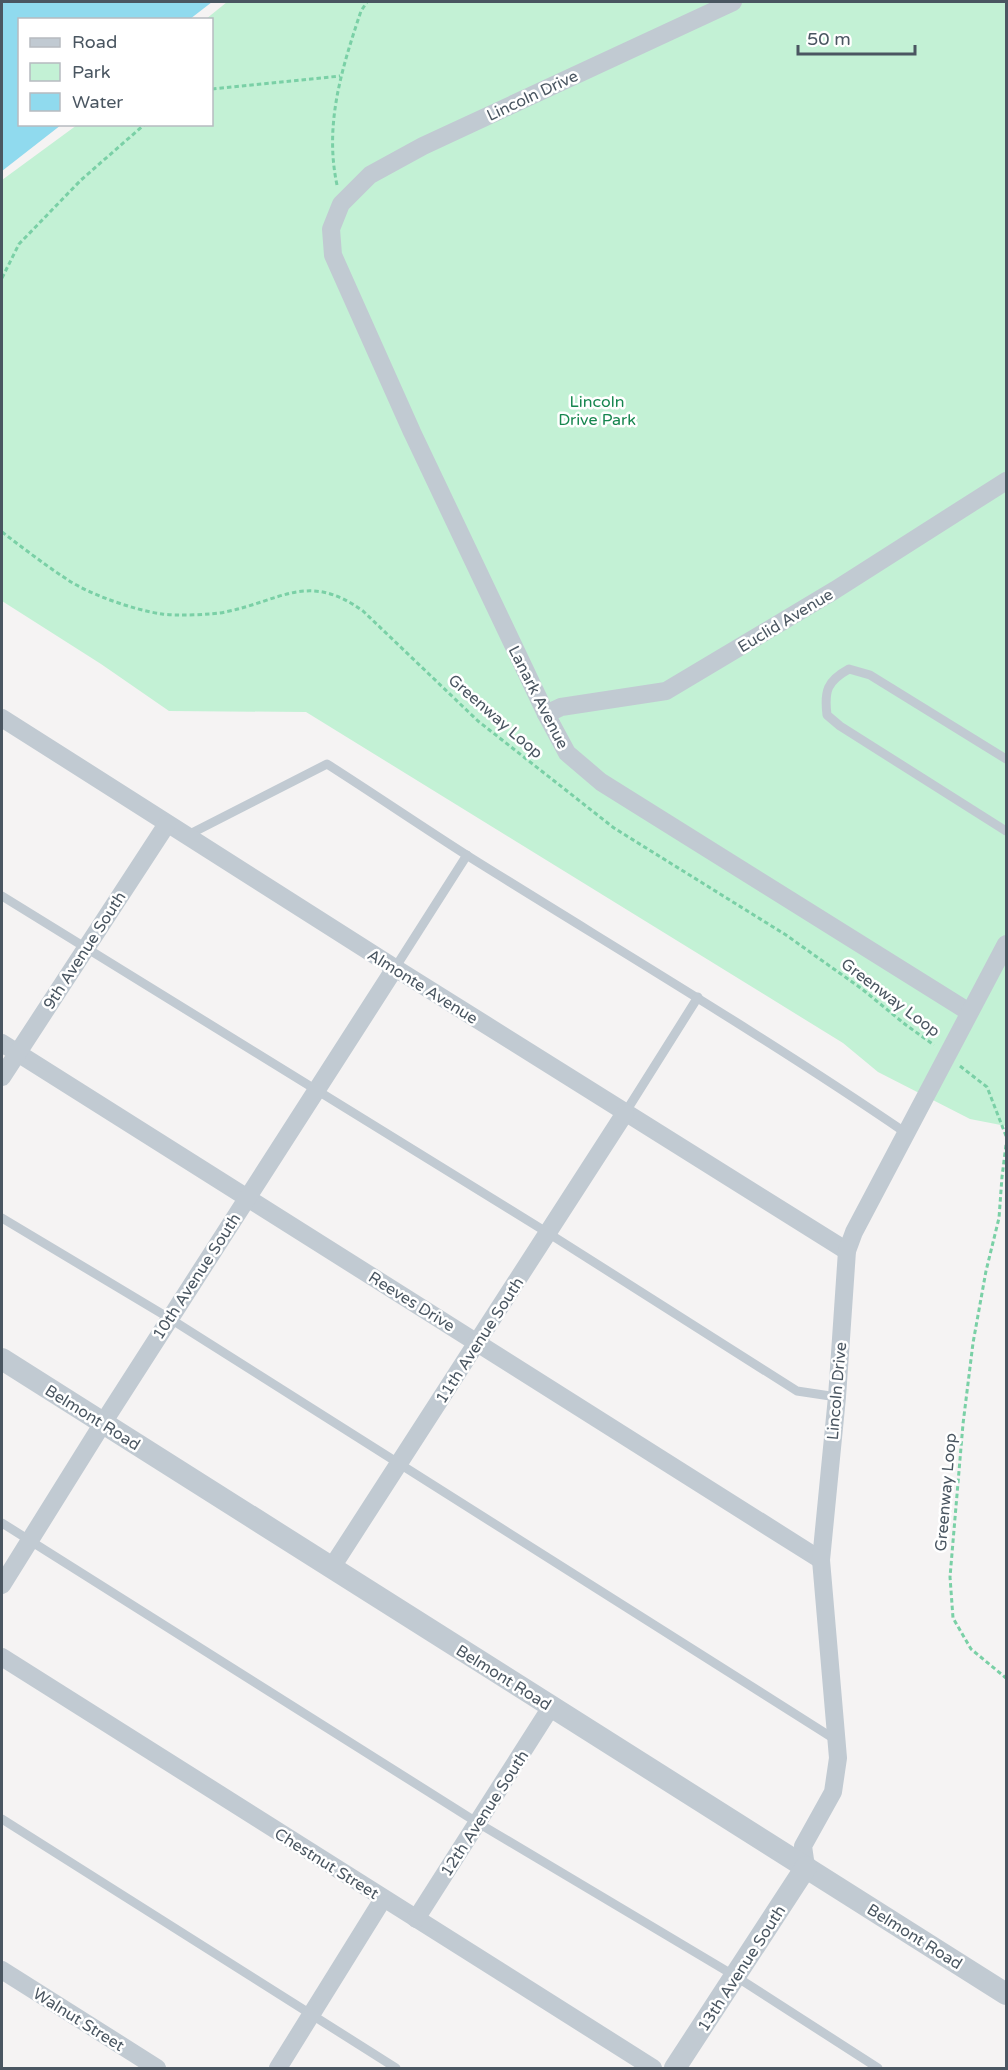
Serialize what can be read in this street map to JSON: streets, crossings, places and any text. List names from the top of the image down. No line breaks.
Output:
{"streets":{"street":["Lincoln Drive","Euclid Avenue","Lanark Avenue","9th Avenue South","Almonte Avenue","10th Avenue South","Reeves Drive","11th Avenue South","Belmont Road","12th Avenue South","Chestnut Street","13th Avenue South","Walnut Street"],"path":["Greenway Loop"]},"crossings":[["Lincoln Drive","Lanark Avenue"],["Lincoln Drive","Greenway Loop"],["Lincoln Drive","Almonte Avenue"],["Lincoln Drive","Reeves Drive"],["Lincoln Drive","Belmont Road"],["Lincoln Drive","13th Avenue South"],["Euclid Avenue","Lanark Avenue"],["9th Avenue South","Almonte Avenue"],["9th Avenue South","Reeves Drive"],["Almonte Avenue","10th Avenue South"],["Almonte Avenue","11th Avenue South"],["10th Avenue South","Reeves Drive"],["10th Avenue South","Belmont Road"],["Reeves Drive","11th Avenue South"],["11th Avenue South","Belmont Road"],["Belmont Road","12th Avenue South"],["Belmont Road","13th Avenue South"],["12th Avenue South","Chestnut Street"]],"parks":["Lincoln Drive Park"],"legend":["Road","Park","Water"],"scale_bar":"50 m"}
